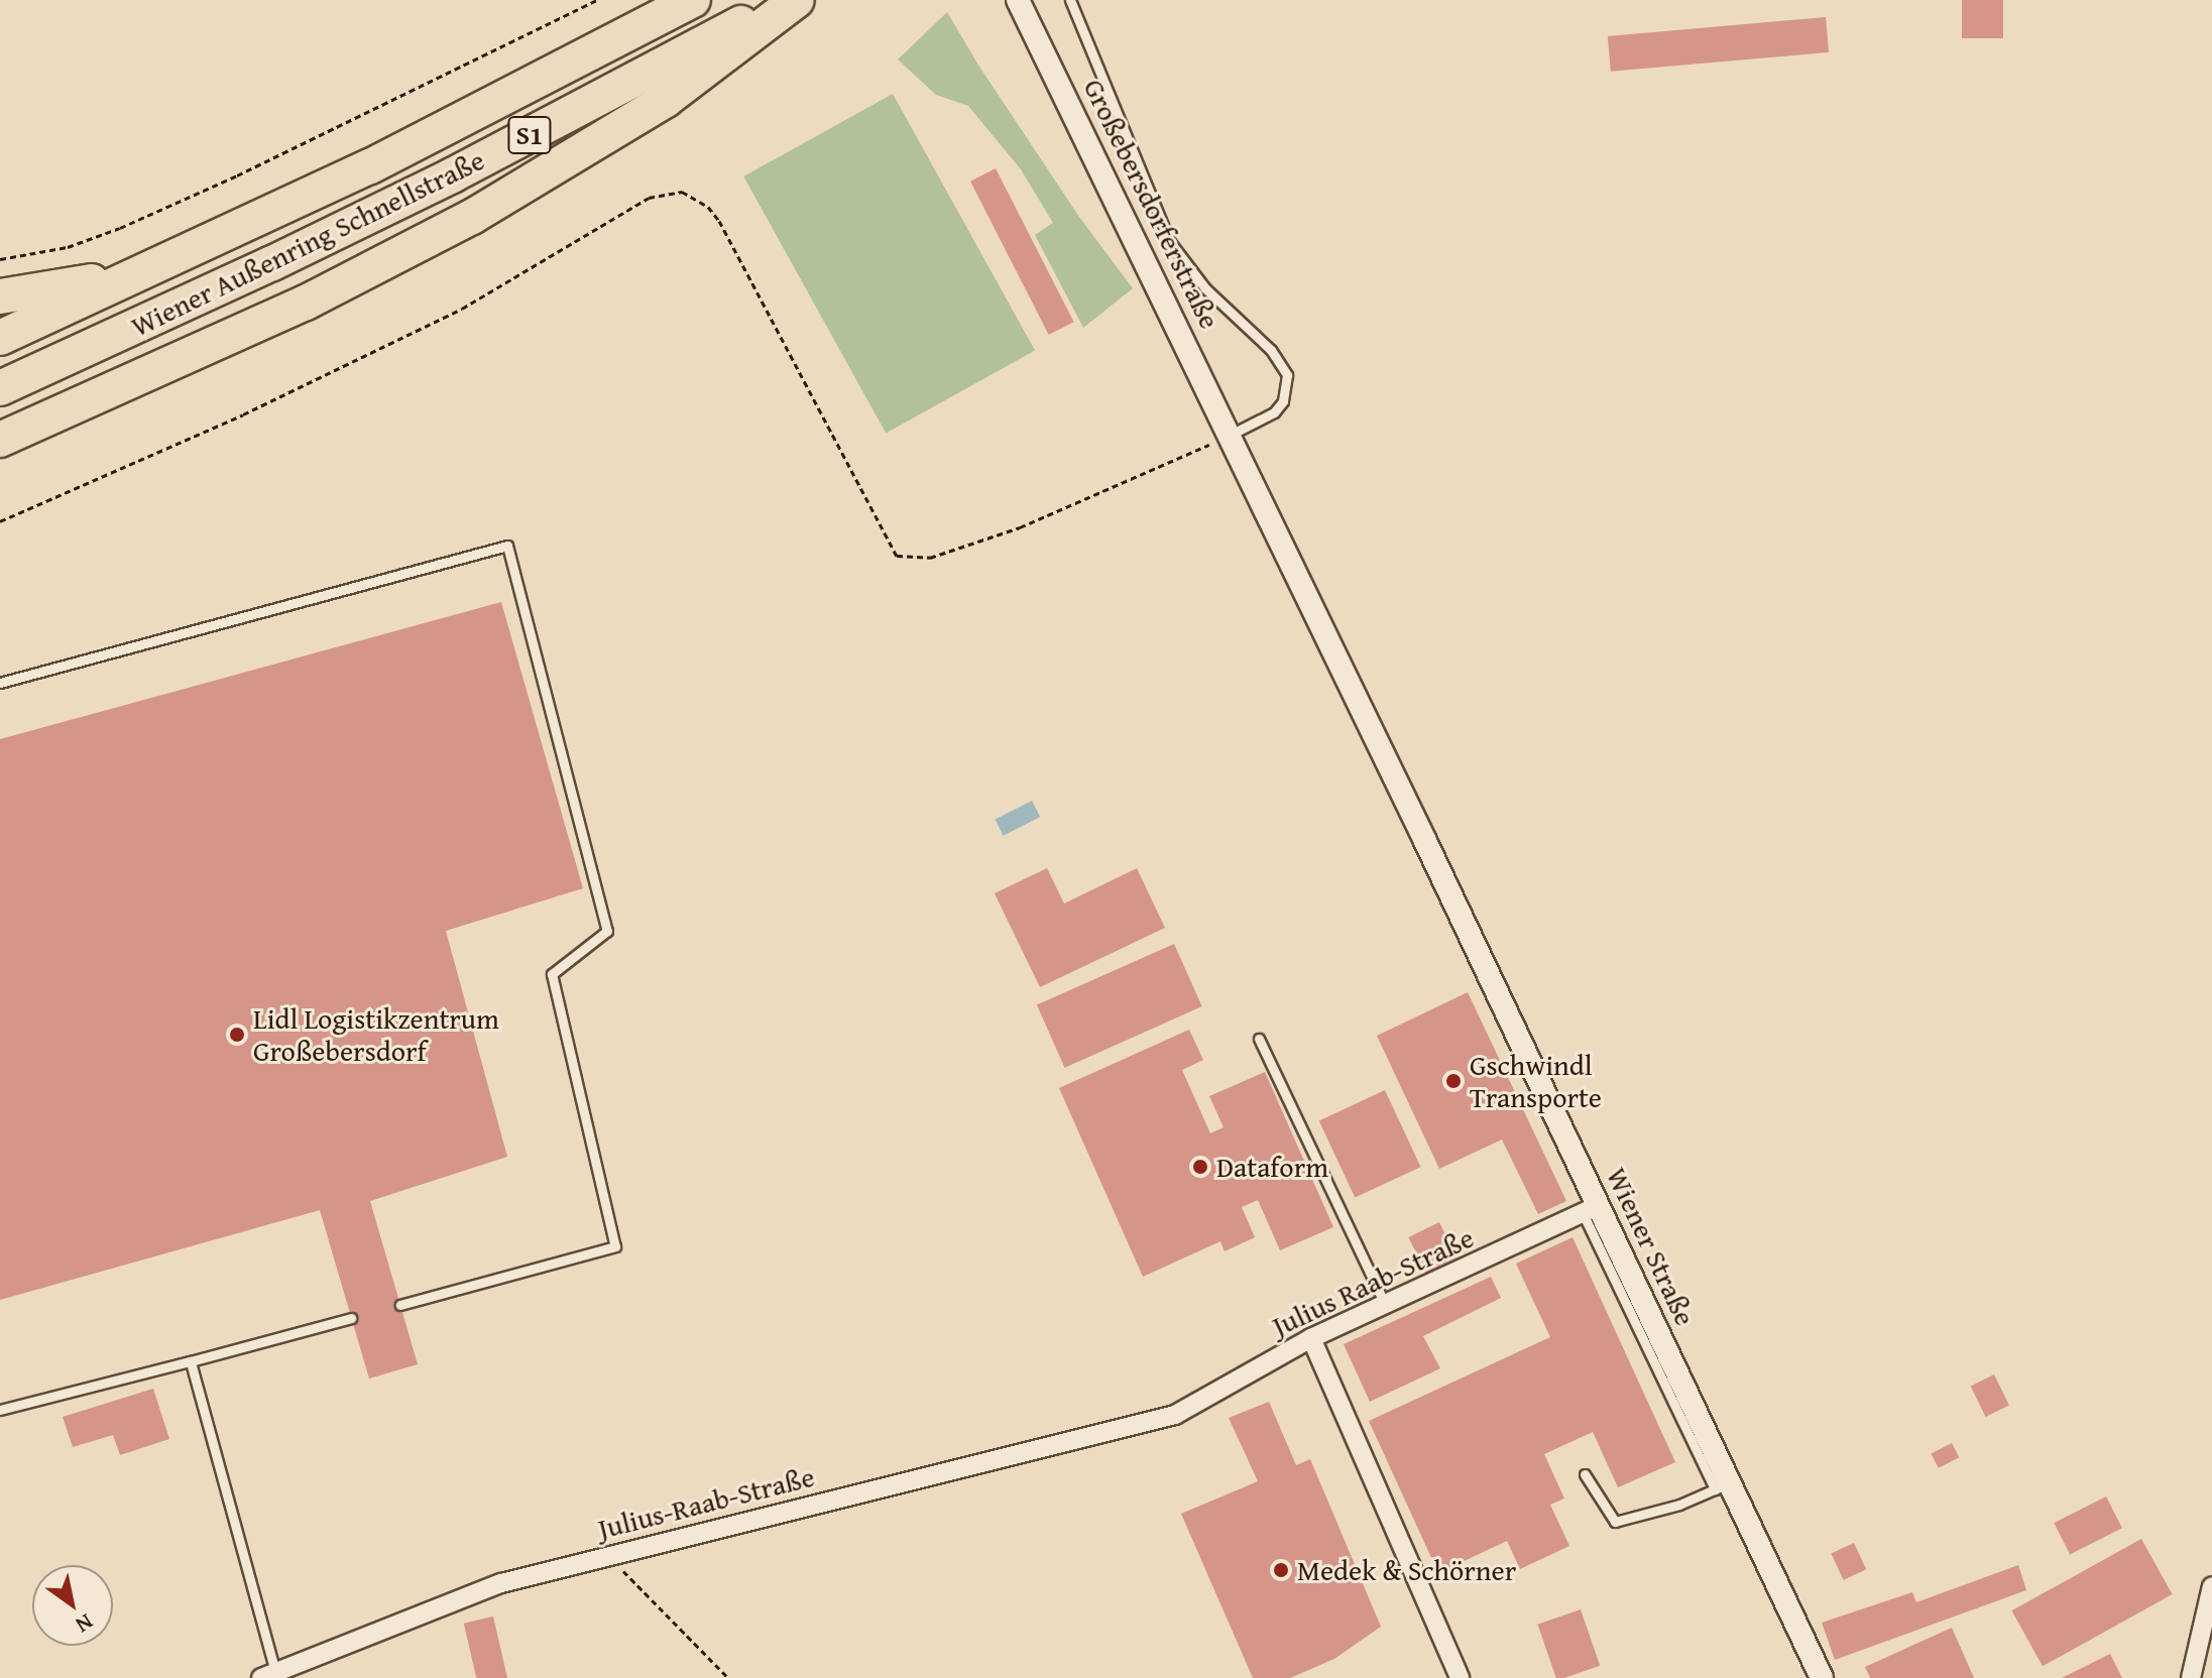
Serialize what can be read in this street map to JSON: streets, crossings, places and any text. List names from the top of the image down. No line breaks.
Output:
{"streets":{"highway":["S1","Wiener Außenring Schnellstraße"],"street":["Großebersdorferstraße","Wiener Straße","Julius Raab-Straße","Julius-Raab-Straße"]},"crossings":[["Großebersdorferstraße","Wiener Straße"],["Wiener Straße","Julius Raab-Straße"],["Julius Raab-Straße","Julius-Raab-Straße"]],"places":["Lidl Logistikzentrum Großebersdorf","Gschwindl Transporte","Dataform","Medek & Schörner"],"north":"bottom right"}
